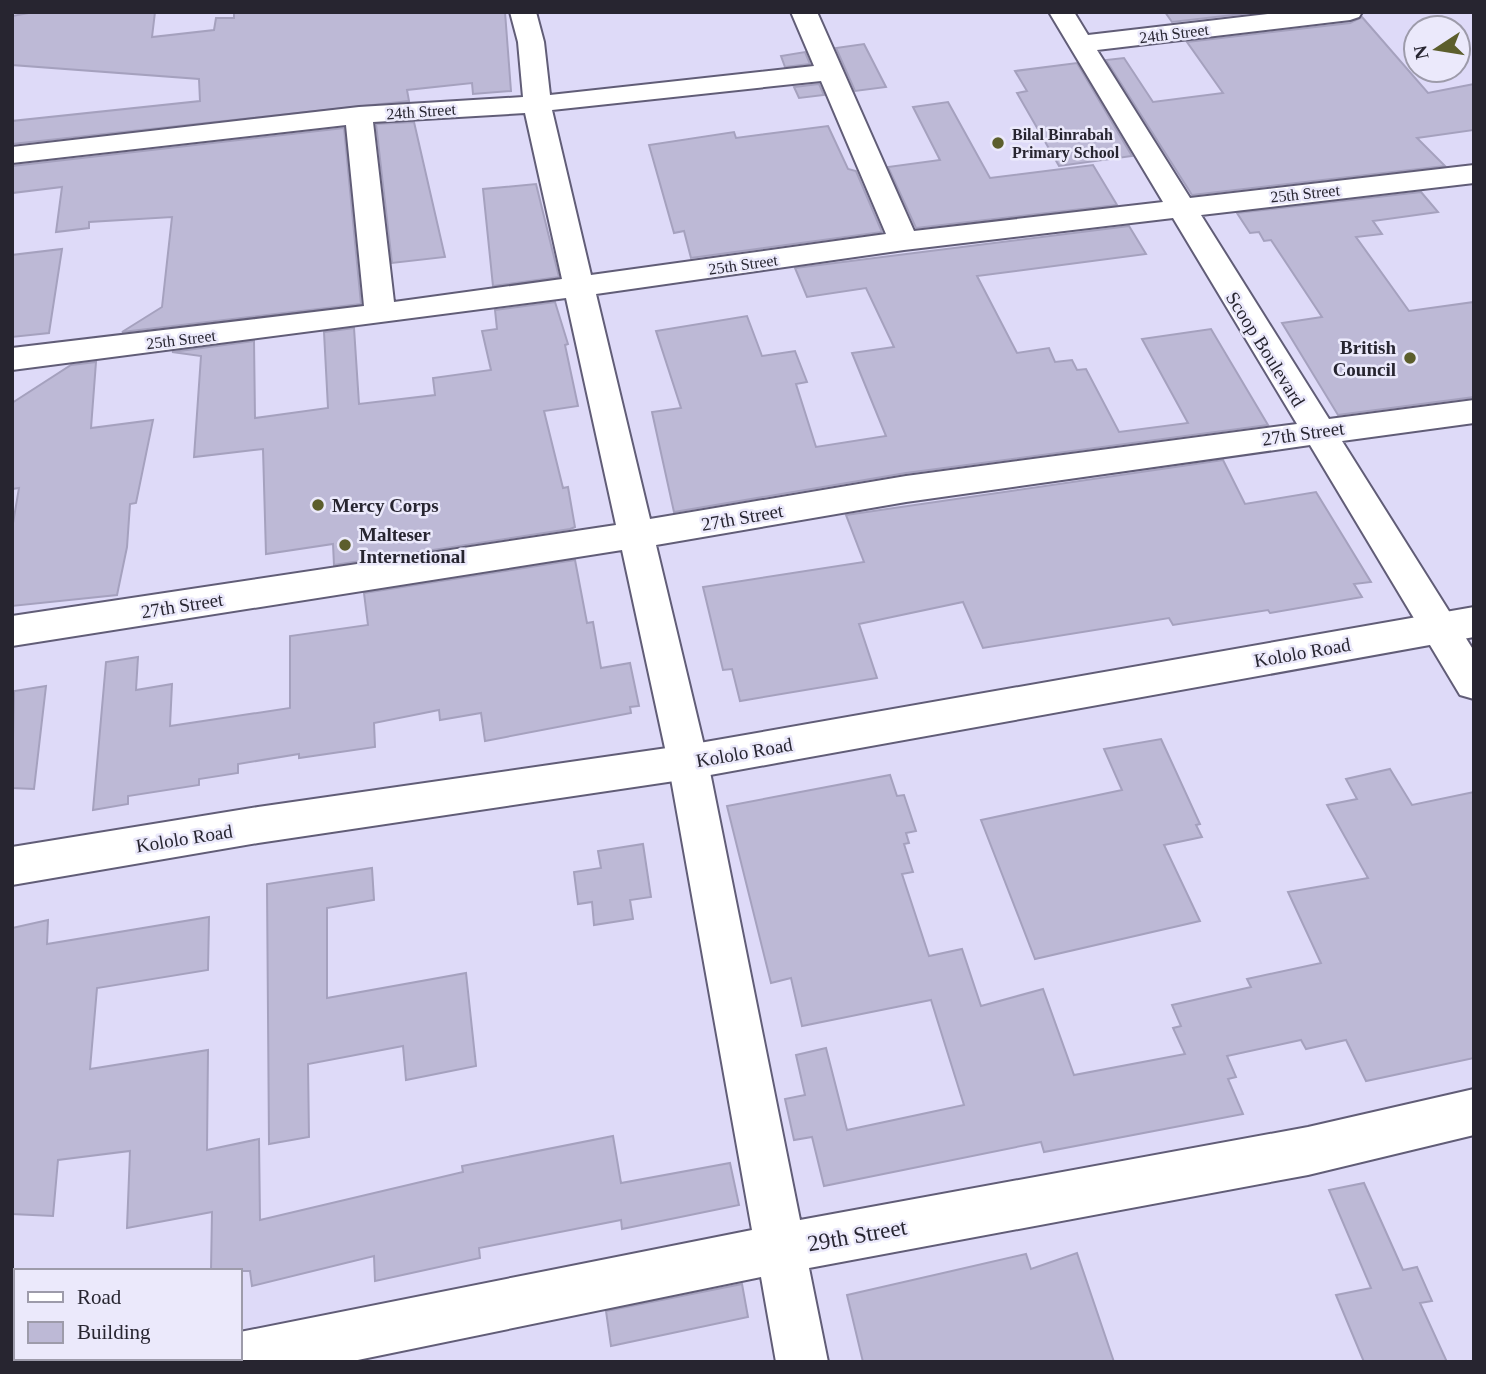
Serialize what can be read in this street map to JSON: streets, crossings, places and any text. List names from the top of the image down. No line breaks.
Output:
{"streets":{"street":["24th Street","25th Street","Scoop Boulevard","27th Street","Kololo Road","29th Street"]},"crossings":[["24th Street","Scoop Boulevard"],["25th Street","Scoop Boulevard"],["Scoop Boulevard","27th Street"],["Scoop Boulevard","Kololo Road"]],"places":["Bilal Binrabah Primary School","British Council","Mercy Corps","Malteser Internetional"],"legend":["Road","Building"],"north":"left"}
